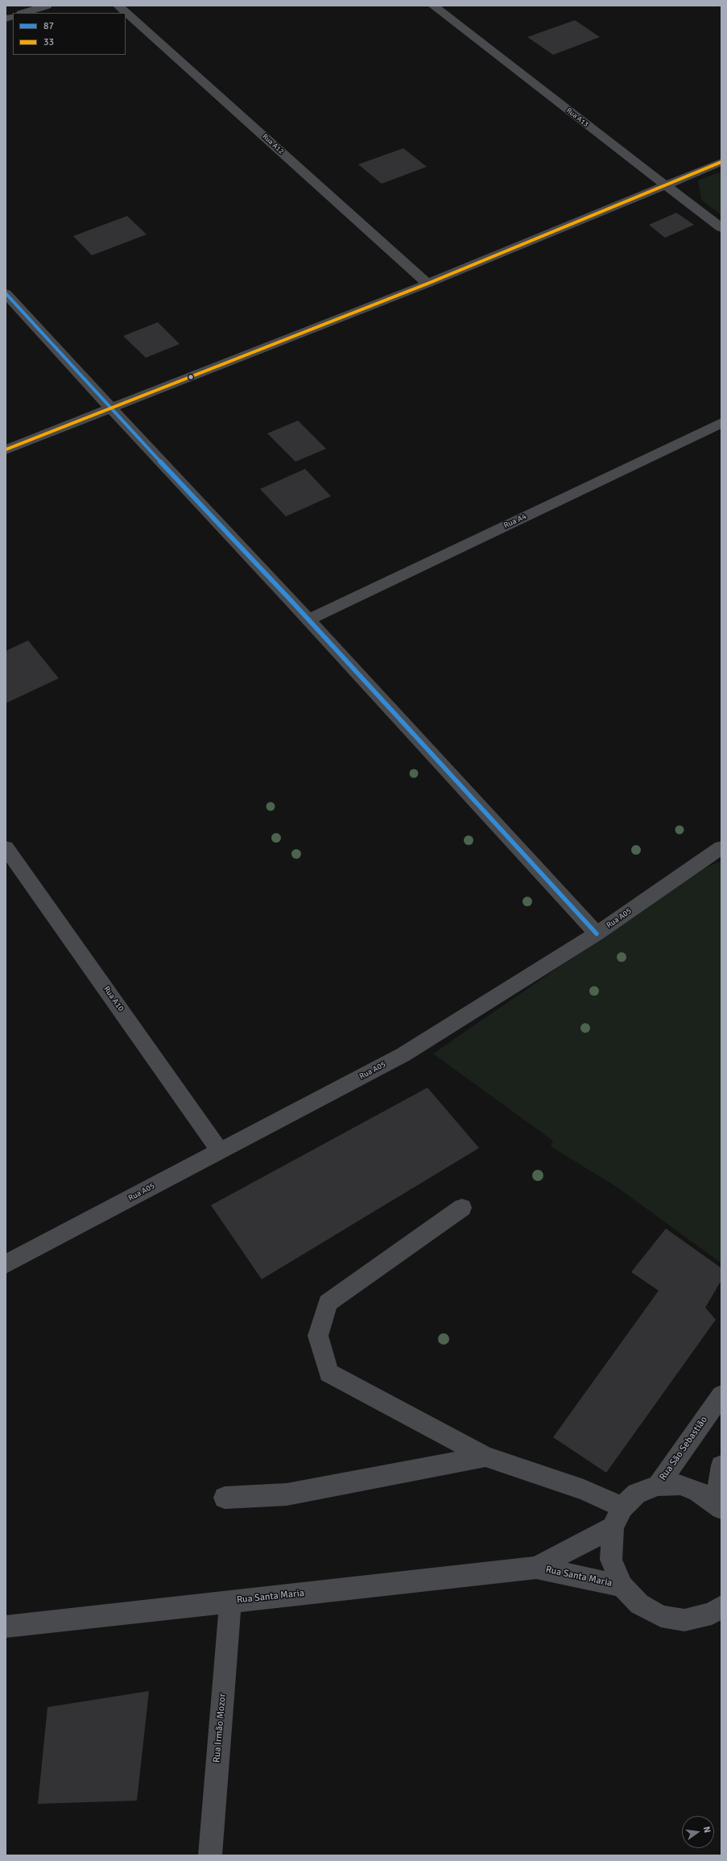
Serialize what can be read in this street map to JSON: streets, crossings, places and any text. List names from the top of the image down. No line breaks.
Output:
{"streets":{"street":["Rua A13","Rua A12","Rua A4","Rua A05","Rua A10","Rua São Sebastião","Rua Santa Maria","Rua Irmão Mozor"]},"crossings":[["Rua A05","Rua A10"],["Rua Santa Maria","Rua Irmão Mozor"]],"lines":["transit line 33","transit line 87"],"legend":["87","33"],"north":"right"}
